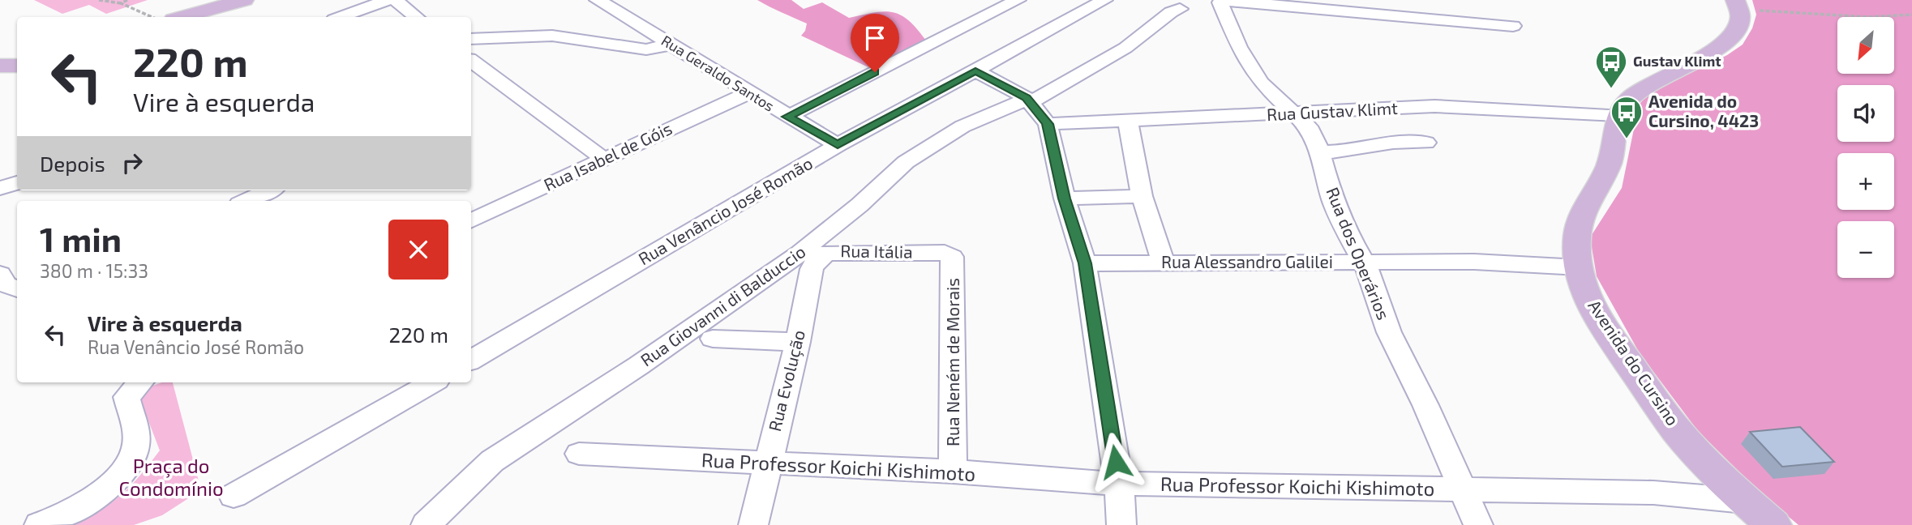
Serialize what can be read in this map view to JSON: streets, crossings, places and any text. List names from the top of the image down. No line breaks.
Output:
{"streets":{"main road":["Avenida do Cursino"],"street":["Rua Geraldo Santos","Rua Gustav Klimt","Rua Isabel de Góis","Rua Venâncio José Romão","Rua Itália","Rua dos Operários","Rua Alessandro Galilei","Rua Giovanni di Balduccio","Rua Neném de Morais","Rua Evolução","Rua Professor Koichi Kishimoto"]},"crossings":[["Rua Geraldo Santos","Rua Isabel de Góis"],["Rua Geraldo Santos","Rua Venâncio José Romão"],["Rua Gustav Klimt","Rua dos Operários"],["Rua Gustav Klimt","Avenida do Cursino"],["Rua Itália","Rua Giovanni di Balduccio"],["Rua Itália","Rua Neném de Morais"],["Rua Itália","Rua Evolução"],["Rua dos Operários","Rua Alessandro Galilei"],["Rua dos Operários","Rua Professor Koichi Kishimoto"],["Rua Alessandro Galilei","Avenida do Cursino"],["Rua Giovanni di Balduccio","Rua Evolução"],["Rua Neném de Morais","Rua Professor Koichi Kishimoto"],["Avenida do Cursino","Rua Professor Koichi Kishimoto"],["Rua Evolução","Rua Professor Koichi Kishimoto"]],"parks":["Praça do Condomínio"],"places":{"bus stop":["Gustav Klimt","Avenida do Cursino, 4423"]},"north":"bottom left","page":{"map_buttons":["+","−"],"turn":["220 m","Vire à esquerda"],"then":"Depois","heading":["1 min","380 m · 15:33"],"list":[{"name":"Vire à esquerda","note":"Rua Venâncio José Romão","value":"220 m"}]}}
